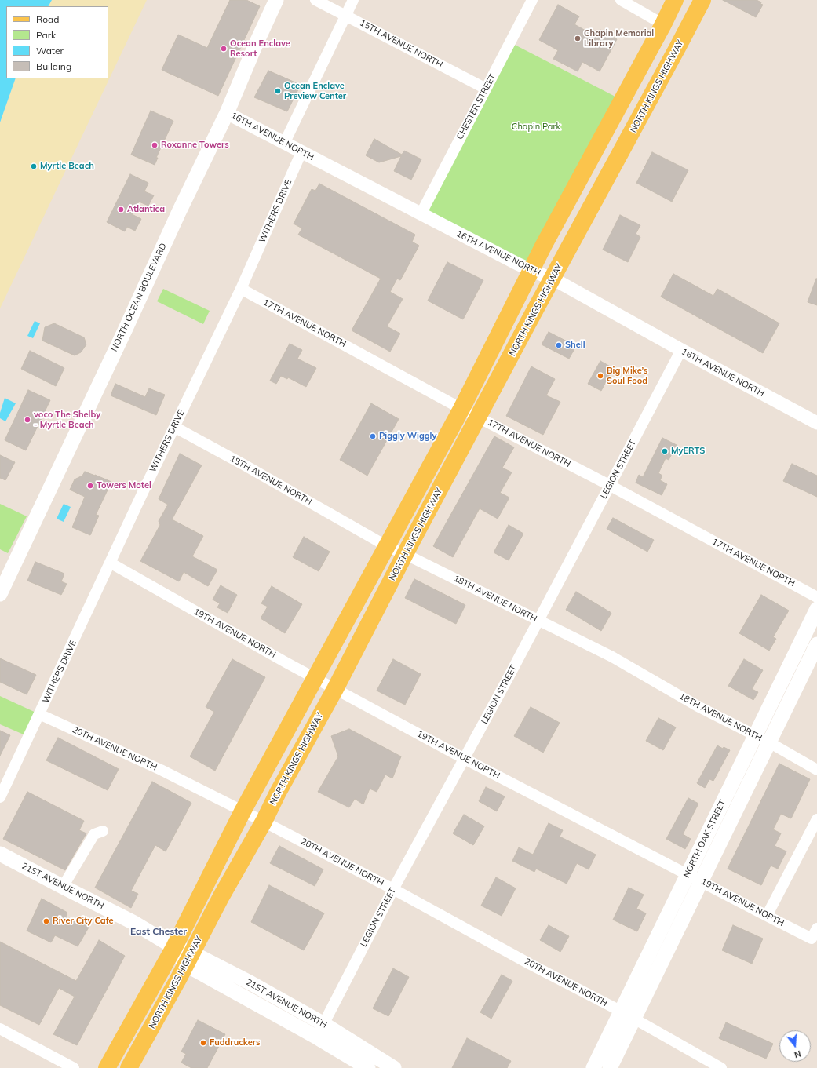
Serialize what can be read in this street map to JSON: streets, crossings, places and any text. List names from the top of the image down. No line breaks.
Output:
{"streets":{"main road":["NORTH KINGS HIGHWAY","NORTH OCEAN BOULEVARD","NORTH OAK STREET","21ST AVENUE NORTH"],"street":["15TH AVENUE NORTH","CHESTER STREET","16TH AVENUE NORTH","WITHERS DRIVE","17TH AVENUE NORTH","LEGION STREET","18TH AVENUE NORTH","19TH AVENUE NORTH","20TH AVENUE NORTH"]},"crossings":[["15TH AVENUE NORTH","CHESTER STREET"],["NORTH KINGS HIGHWAY","16TH AVENUE NORTH"],["NORTH KINGS HIGHWAY","17TH AVENUE NORTH"],["NORTH KINGS HIGHWAY","18TH AVENUE NORTH"],["NORTH KINGS HIGHWAY","19TH AVENUE NORTH"],["NORTH KINGS HIGHWAY","20TH AVENUE NORTH"],["NORTH KINGS HIGHWAY","21ST AVENUE NORTH"],["CHESTER STREET","16TH AVENUE NORTH"],["16TH AVENUE NORTH","WITHERS DRIVE"],["16TH AVENUE NORTH","NORTH OCEAN BOULEVARD"],["16TH AVENUE NORTH","LEGION STREET"],["WITHERS DRIVE","17TH AVENUE NORTH"],["WITHERS DRIVE","18TH AVENUE NORTH"],["WITHERS DRIVE","19TH AVENUE NORTH"],["WITHERS DRIVE","20TH AVENUE NORTH"],["17TH AVENUE NORTH","LEGION STREET"],["LEGION STREET","18TH AVENUE NORTH"],["LEGION STREET","19TH AVENUE NORTH"],["LEGION STREET","20TH AVENUE NORTH"],["LEGION STREET","21ST AVENUE NORTH"],["18TH AVENUE NORTH","NORTH OAK STREET"],["19TH AVENUE NORTH","NORTH OAK STREET"],["20TH AVENUE NORTH","NORTH OAK STREET"]],"districts":["East Chester"],"parks":["Chapin Park"],"places":["Chapin Memorial Library","Ocean Enclave Resort","Ocean Enclave Preview Center","Roxanne Towers","Myrtle Beach","Atlantica","Shell","Big Mike’s Soul Food","voco The Shelby - Myrtle Beach","Piggly Wiggly","MyERTS","Towers Motel","River City Cafe","Fuddruckers"],"legend":["Road","Park","Water","Building"],"north":"bottom"}
